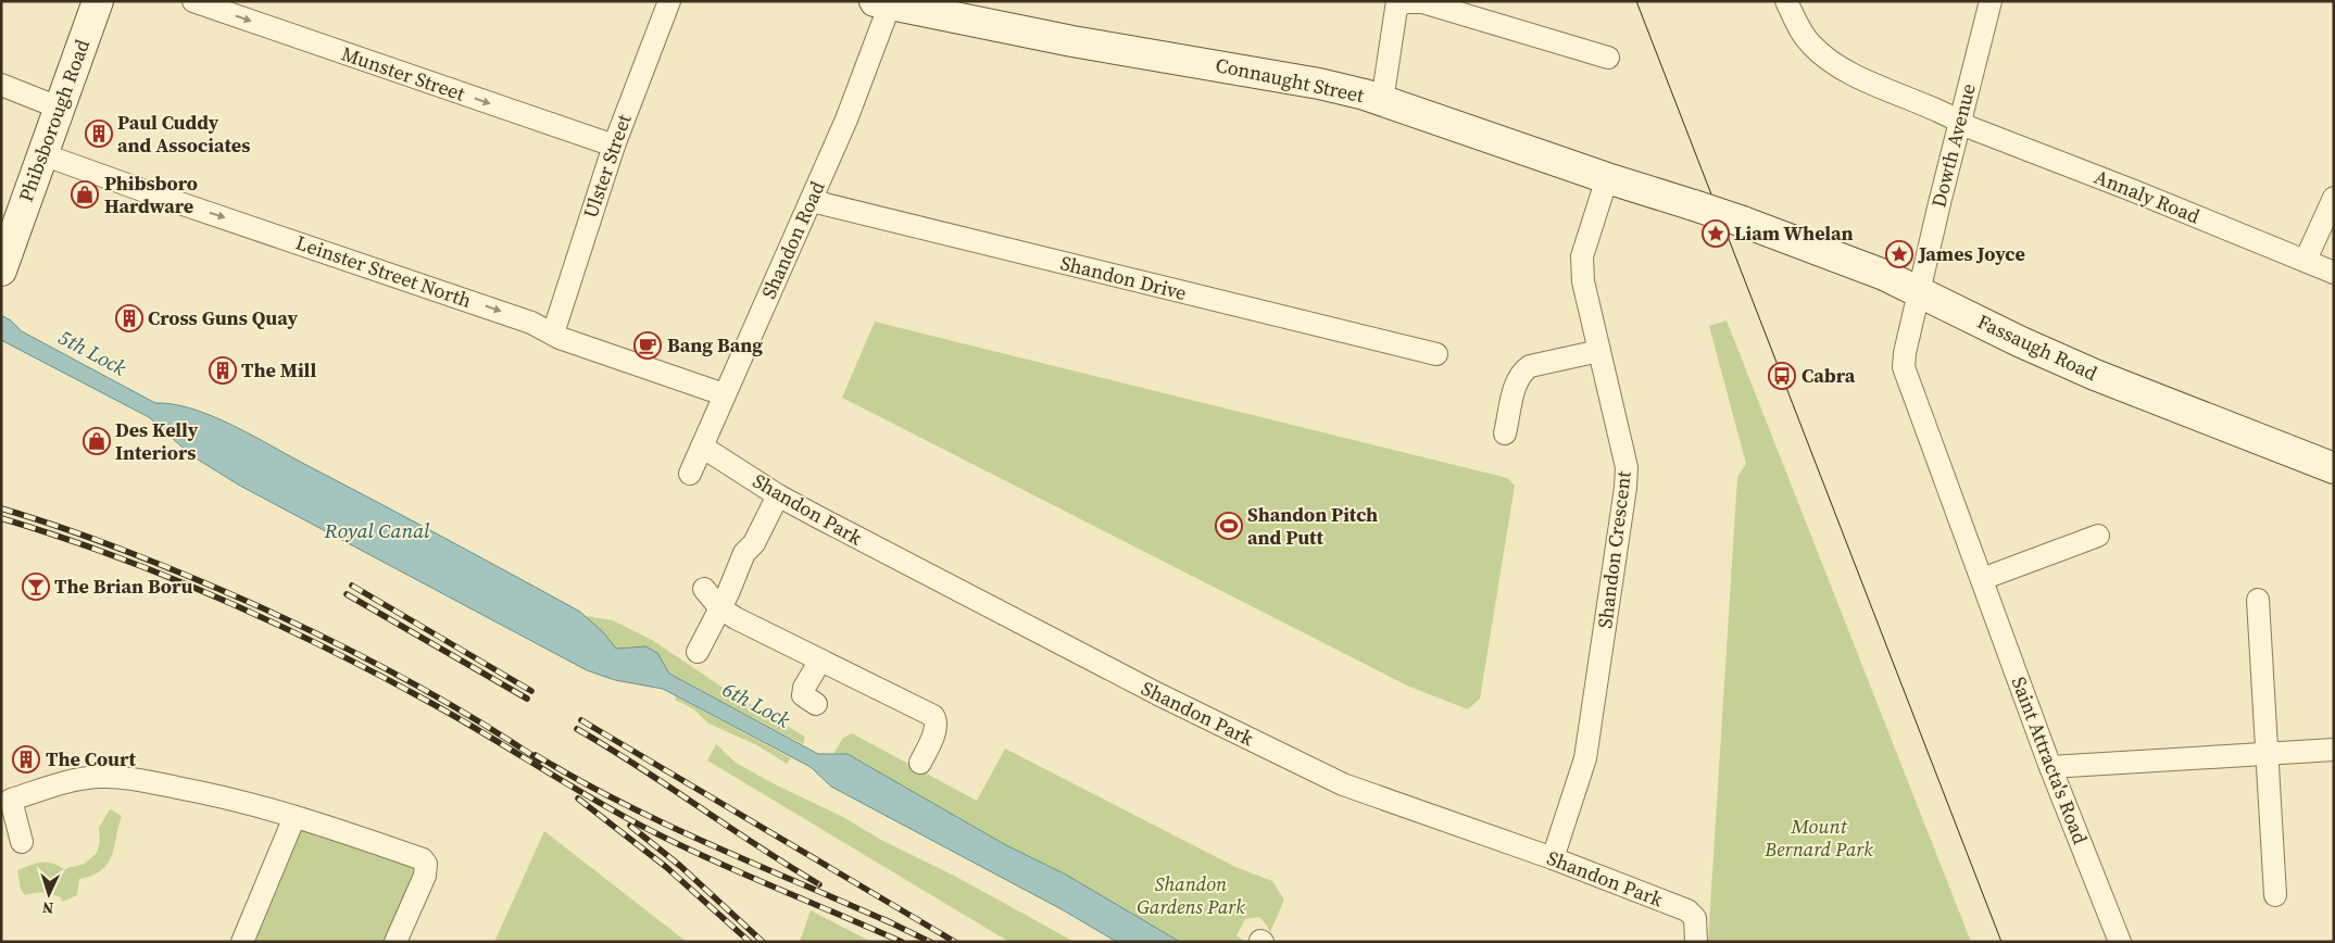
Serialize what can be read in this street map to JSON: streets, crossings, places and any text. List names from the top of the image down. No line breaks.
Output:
{"streets":{"street":["Munster Street","Connaught Street","Phibsborough Road","Dowth Avenue","Ulster Street","Annaly Road","Shandon Road","Leinster Street North","Shandon Drive","Fassaugh Road","Shandon Park","Shandon Crescent","Saint Attracta's Road"]},"crossings":[["Munster Street","Ulster Street"],["Connaught Street","Shandon Road"],["Connaught Street","Fassaugh Road"],["Connaught Street","Shandon Crescent"],["Phibsborough Road","Leinster Street North"],["Dowth Avenue","Annaly Road"],["Dowth Avenue","Fassaugh Road"],["Dowth Avenue","Saint Attracta's Road"],["Ulster Street","Leinster Street North"],["Shandon Road","Leinster Street North"],["Shandon Road","Shandon Drive"],["Shandon Road","Shandon Park"],["Fassaugh Road","Saint Attracta's Road"],["Shandon Park","Shandon Crescent"]],"one_way":["Munster Street","Leinster Street North"],"water":["5th Lock","Royal Canal","6th Lock"],"parks":["Mount Bernard Park","Shandon Gardens Park"],"places":{"building":["Paul Cuddy and Associates","Cross Guns Quay","The Mill","The Court"],"shop":["Phibsboro Hardware","Des Kelly Interiors"],"place":["Liam Whelan","James Joyce"],"cafe":["Bang Bang"],"bus stop":["Cabra"],"sports":["Shandon Pitch and Putt"],"bar":["The Brian Boru"]},"north":"bottom"}
